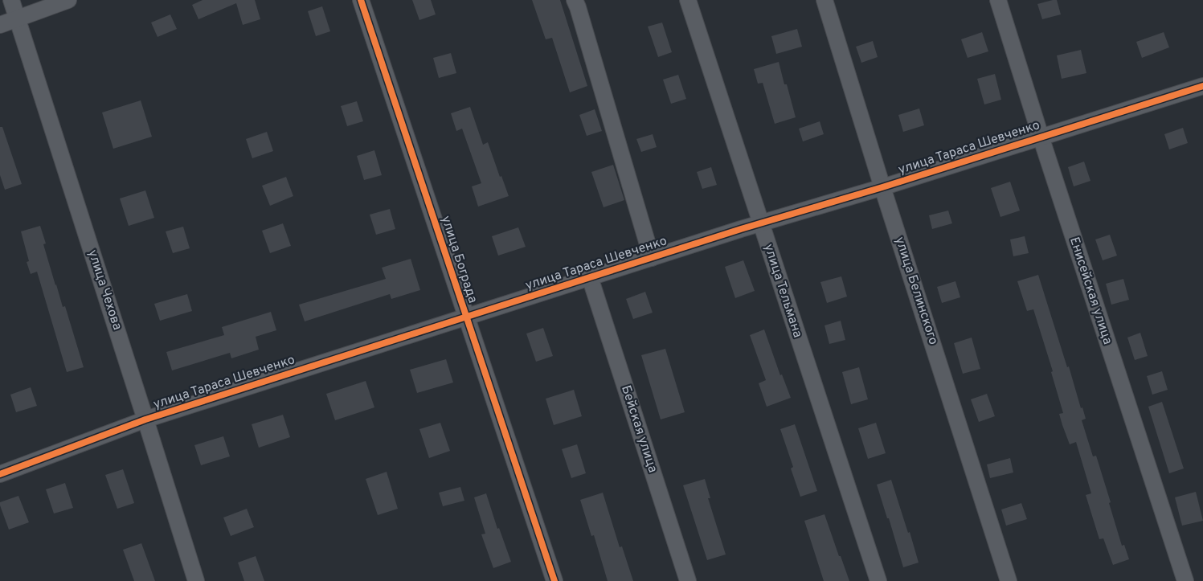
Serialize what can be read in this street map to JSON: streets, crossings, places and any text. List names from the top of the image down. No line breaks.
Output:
{"streets":{"street":["улица Тараса Шевченко","улица Бограда","улица Чехова","улица Тельмана","улица Белинского","Енисейская улица","Бейская улица"]},"crossings":[["улица Тараса Шевченко","улица Бограда"],["улица Тараса Шевченко","улица Чехова"],["улица Тараса Шевченко","улица Тельмана"],["улица Тараса Шевченко","улица Белинского"],["улица Тараса Шевченко","Енисейская улица"],["улица Тараса Шевченко","Бейская улица"]]}
